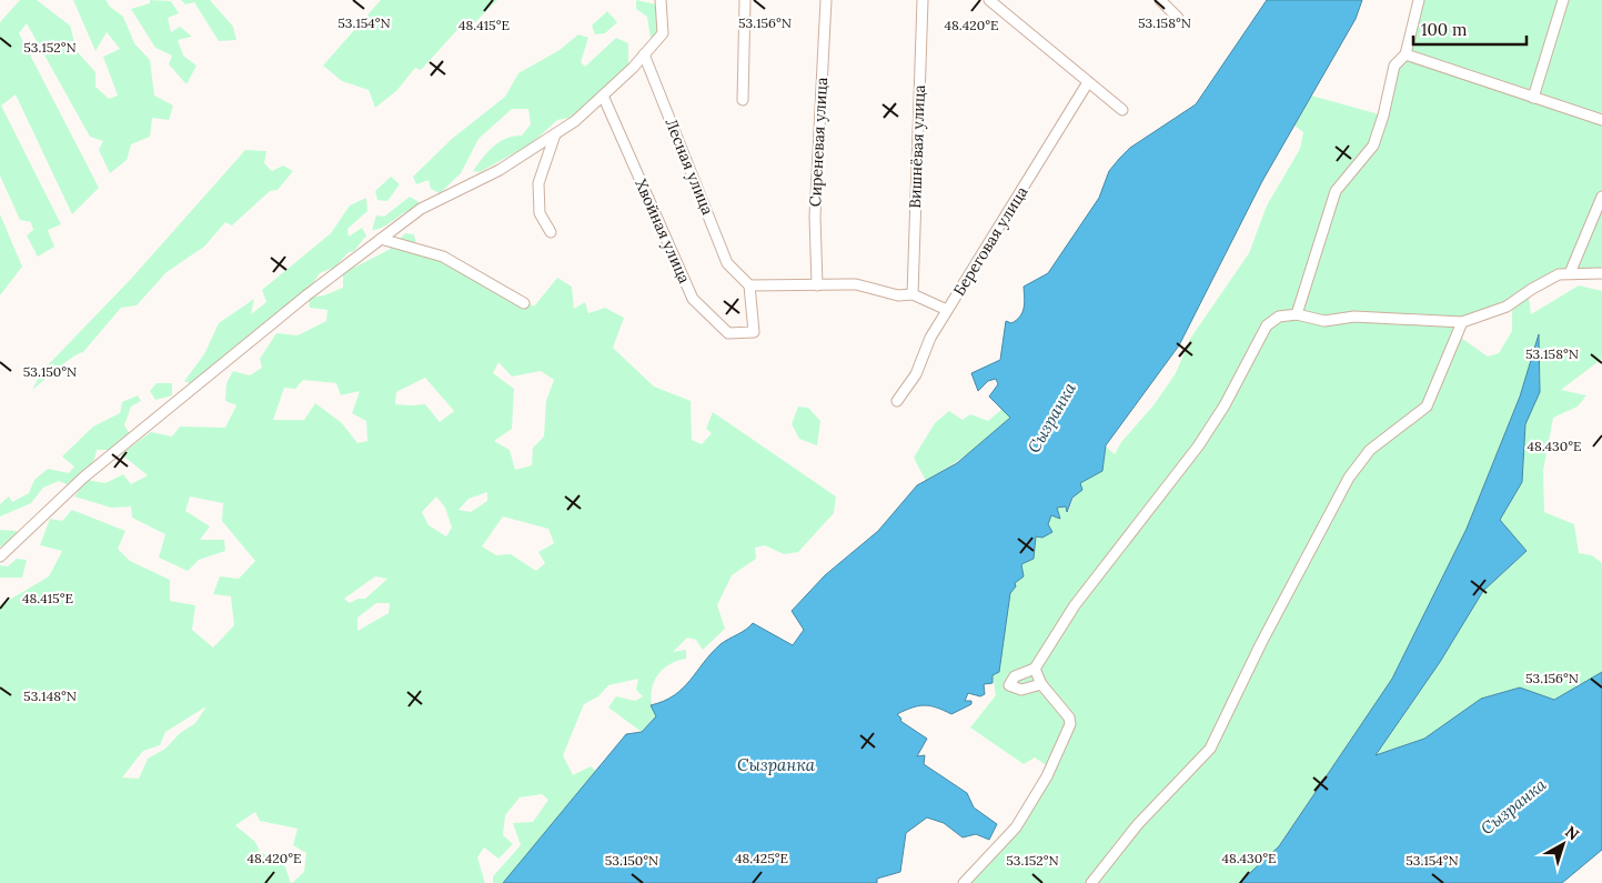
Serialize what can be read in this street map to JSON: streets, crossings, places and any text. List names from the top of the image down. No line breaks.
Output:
{"streets":{"street":["Сиреневая улица","Вишнёвая улица","Лесная улица","Хвойная улица","Береговая улица"]},"crossings":[["Лесная улица","Хвойная улица"]],"water":["Сызранка"],"scale_bar":"100 m","north":"top right","coordinates":["53.154°N","53.156°N","53.158°N","48.415°E","48.420°E","53.152°N","53.150°N","48.430°E","53.148°N","48.425°E"]}
